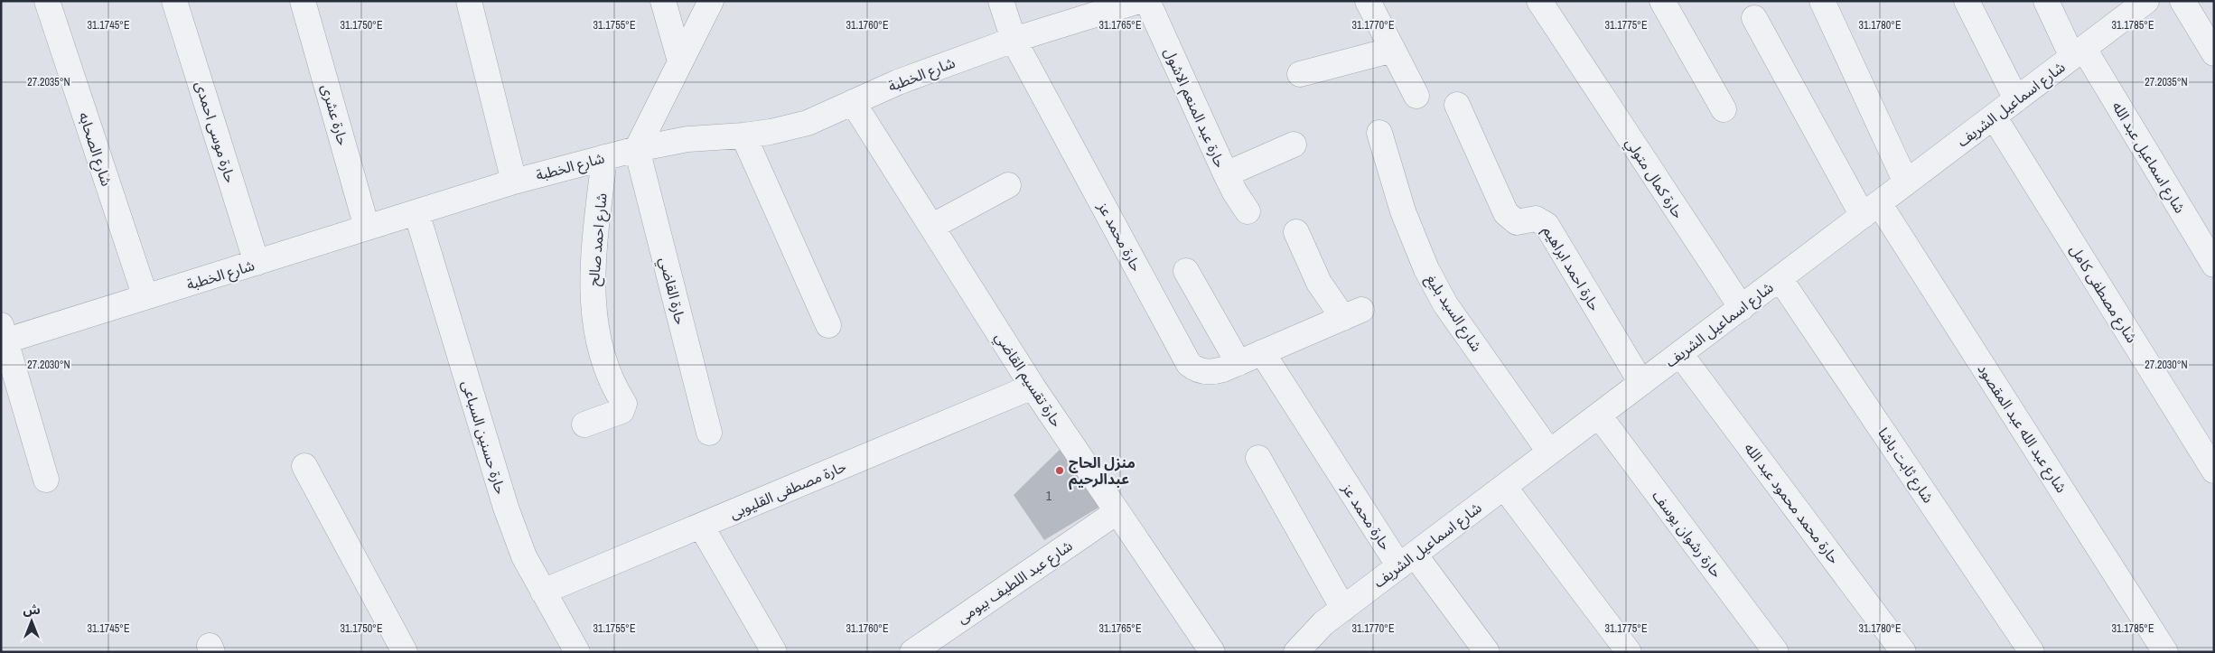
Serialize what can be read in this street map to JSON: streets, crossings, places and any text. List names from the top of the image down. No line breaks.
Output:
{"streets":{"street":["شارع الخطبة","شارع اسماعيل الشريف","حارة عبد المنعم الاشول","حارة عشرى","حارة موسى احمدى","شارع الصحابه","شارع اسماعيل عبد الله","حارة كمال متولي","حارة محمد عز","شارع احمد صالح","حارة احمد ابراهيم","حارة القاضي","شارع مصطفى كامل","شارع السيد بليغ","حارة تقسيم القاضي","شارع عبد الله عبد المقصود","حارة حسنين السباعى","شارع ثابت باشا","حارة مصطفى القليوبى","حارة محمد محمود عبد الله","حارة رشوان يوسف","شارع عبد اللطيف بيومى"]},"crossings":[["شارع الخطبة","حارة عشرى"],["شارع الخطبة","حارة موسى احمدى"],["شارع الخطبة","شارع الصحابه"],["شارع الخطبة","حارة محمد عز"],["شارع الخطبة","شارع احمد صالح"],["شارع الخطبة","حارة القاضي"],["شارع الخطبة","حارة تقسيم القاضي"],["شارع الخطبة","حارة حسنين السباعى"],["شارع اسماعيل الشريف","شارع اسماعيل عبد الله"],["شارع اسماعيل الشريف","حارة كمال متولي"],["شارع اسماعيل الشريف","حارة محمد عز"],["شارع اسماعيل الشريف","حارة احمد ابراهيم"],["شارع اسماعيل الشريف","شارع مصطفى كامل"],["شارع اسماعيل الشريف","شارع السيد بليغ"],["شارع اسماعيل الشريف","شارع عبد الله عبد المقصود"],["شارع اسماعيل الشريف","شارع ثابت باشا"],["شارع اسماعيل الشريف","حارة محمد محمود عبد الله"],["شارع اسماعيل الشريف","حارة رشوان يوسف"],["حارة تقسيم القاضي","حارة مصطفى القليوبى"],["حارة تقسيم القاضي","شارع عبد اللطيف بيومى"],["حارة حسنين السباعى","حارة مصطفى القليوبى"]],"places":["منزل الحاج عبدالرحيم"],"house_numbers":["1"],"north":"top","coordinates":["31.1745°E","31.1750°E","31.1755°E","31.1760°E","31.1765°E","31.1770°E","31.1775°E","31.1780°E","31.1785°E","27.2035°N","27.2030°N"]}
